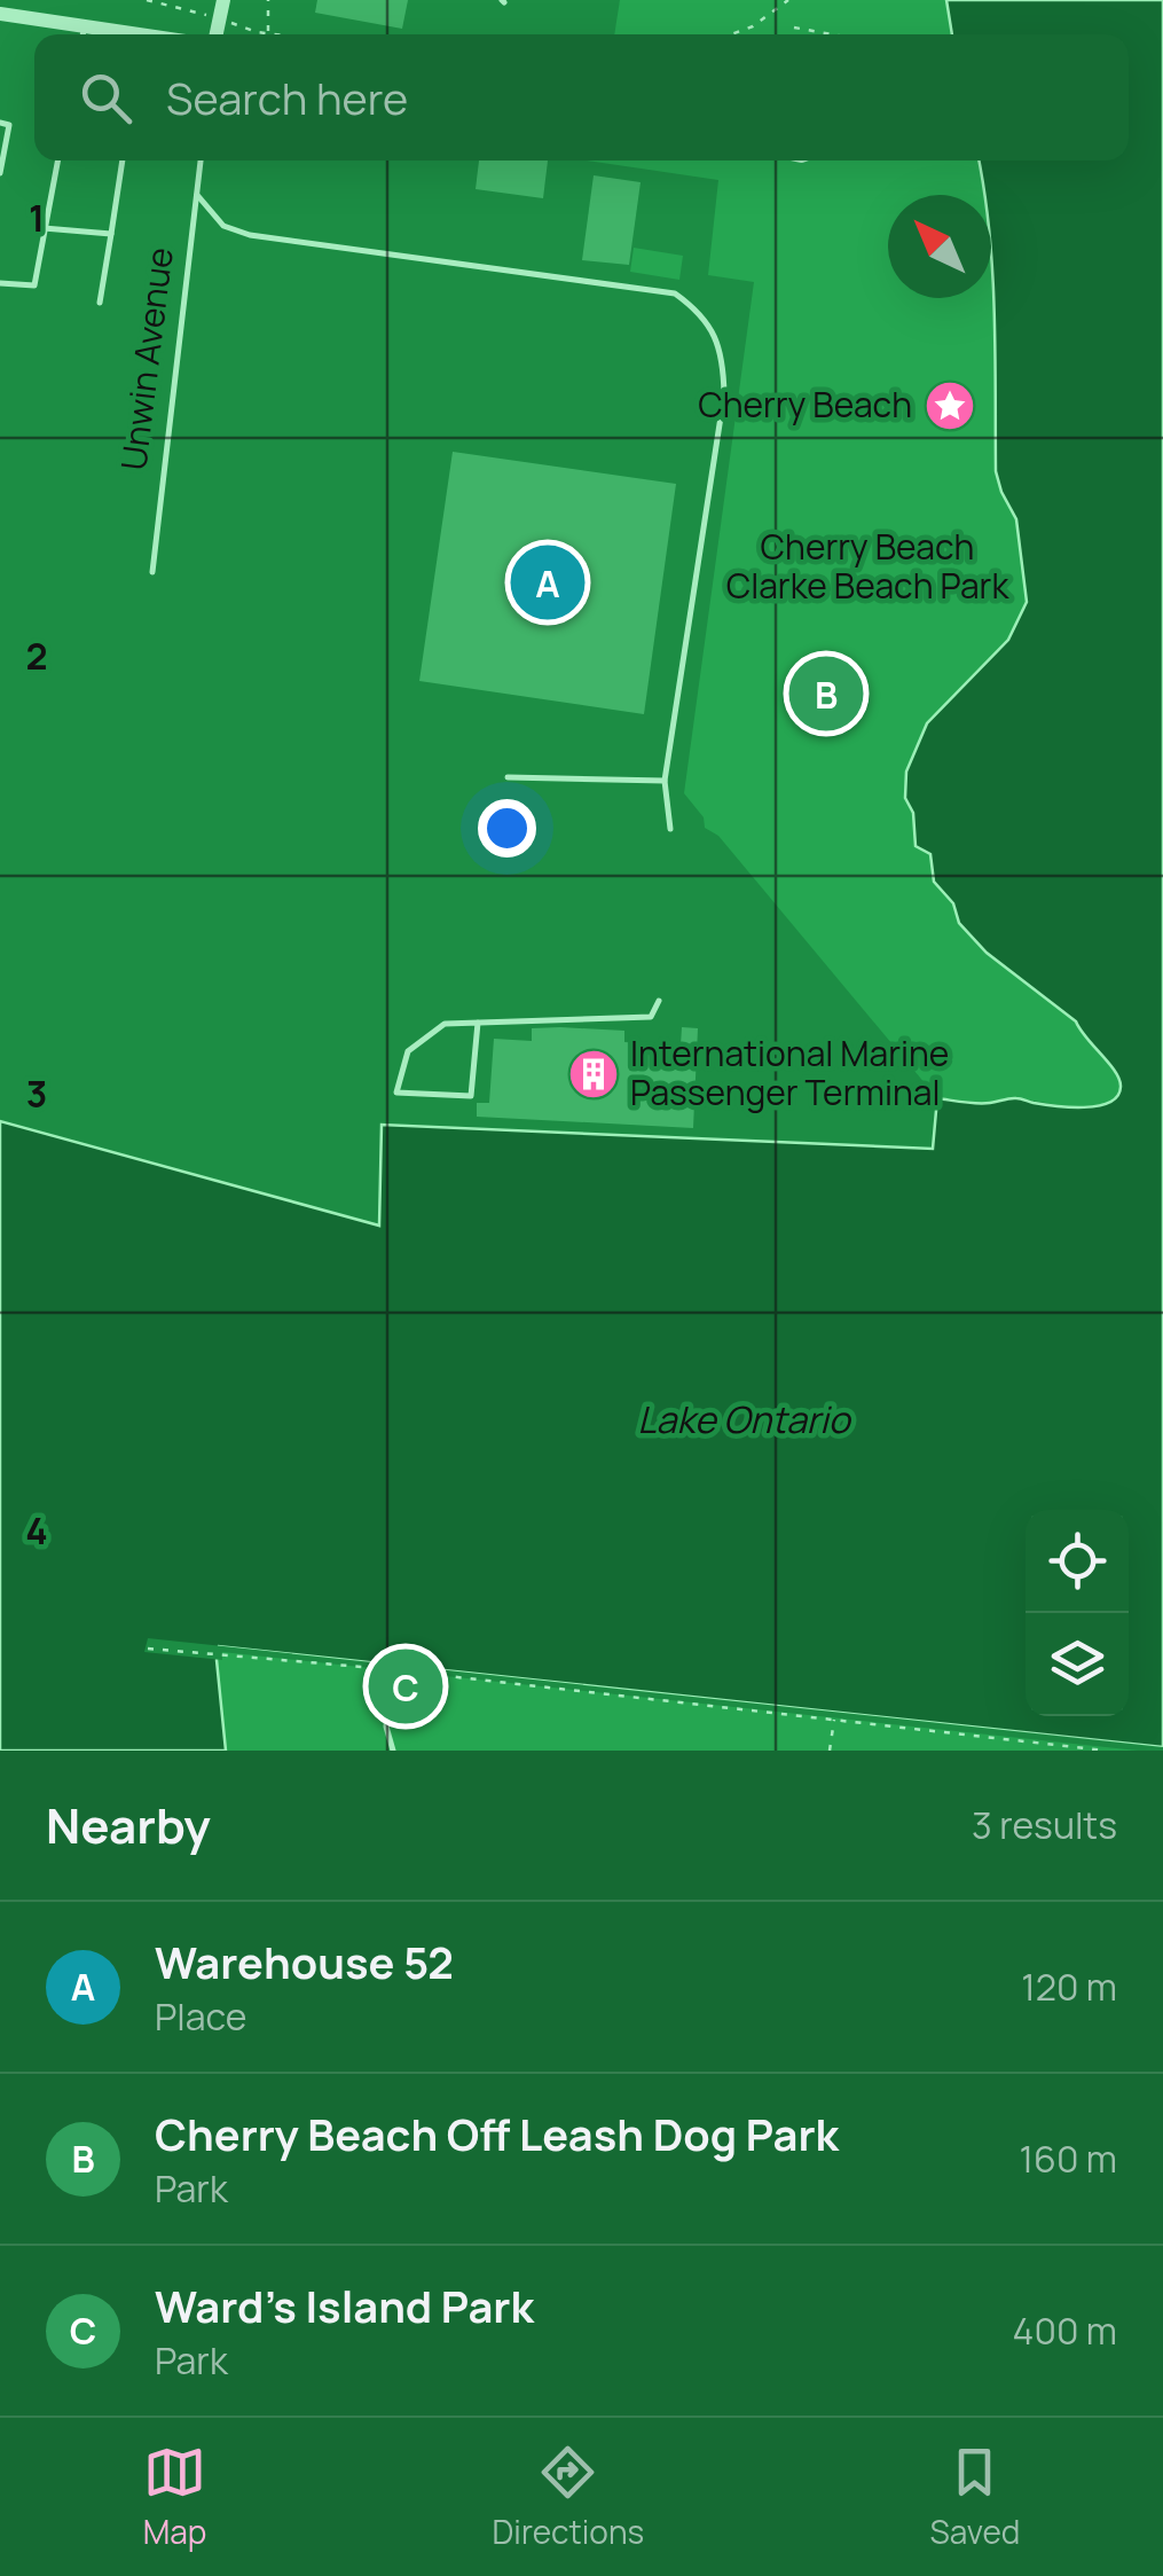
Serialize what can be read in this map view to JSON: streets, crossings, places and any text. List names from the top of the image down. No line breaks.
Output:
{"streets":{"lane":["Unwin Avenue"]},"water":["Lake Ontario"],"parks":["Cherry Beach Clarke Beach Park"],"places":{"place":["Cherry Beach"],"building":["International Marine Passenger Terminal"]},"north":"top left","page":{"search":"Search here","pins":["A","B","C"],"heading":["Nearby","3 results"],"list":[{"mark":"A","name":"Warehouse 52","note":"Place","value":"120 m"},{"mark":"B","name":"Cherry Beach Off Leash Dog Park","note":"Park","value":"160 m"},{"mark":"C","name":"Ward's Island Park","note":"Park","value":"400 m"}],"nav":["Map","Directions","Saved"]},"grid":{"rows":["1","2","3","4"]}}
